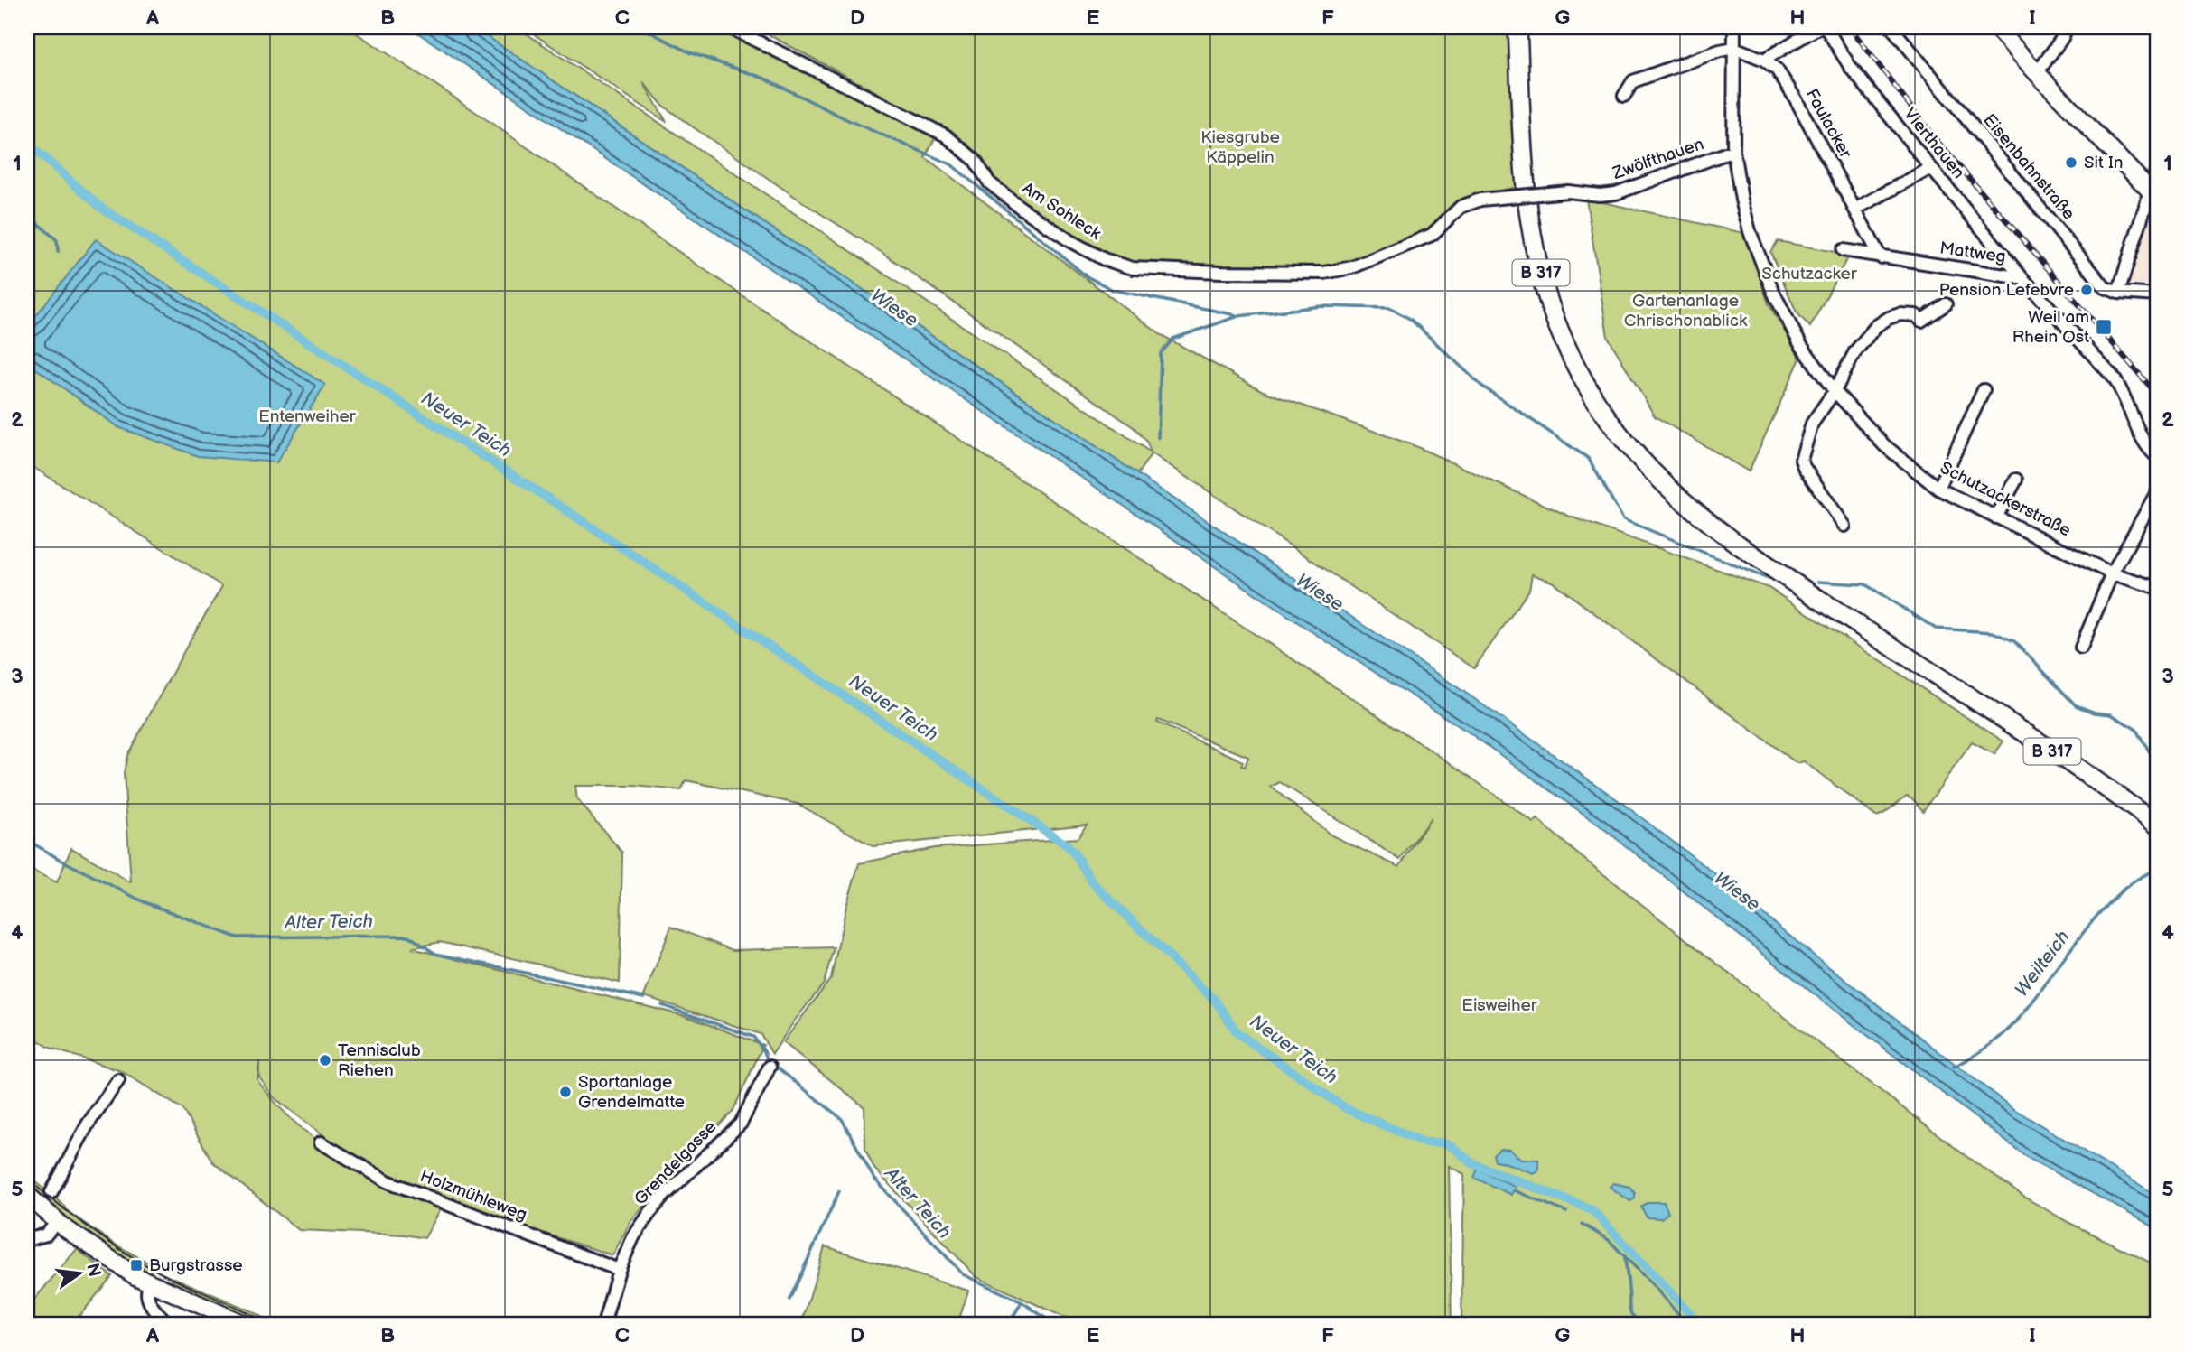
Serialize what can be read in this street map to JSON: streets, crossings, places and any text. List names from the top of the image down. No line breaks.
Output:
{"streets":{"main road":["B 317"],"street":["Faulacker","Vierthauen","Zwölfthauen","Eisenbahnstraße","Am Sohleck","Mattweg","Schutzackerstraße","Grendelgasse","Holzmühleweg"]},"crossings":[["Faulacker","Mattweg"],["Faulacker","Schutzackerstraße"],["Vierthauen","Mattweg"],["Zwölfthauen","Am Sohleck"],["Zwölfthauen","Schutzackerstraße"],["Grendelgasse","Holzmühleweg"]],"water":["Wiese","Neuer Teich","Alter Teich","Weilteich"],"parks":["Kiesgrube Käppelin","Schutzacker","Gartenanlage Chrischonablick","Entenweiher","Eisweiher"],"places":{"other":["Sit In","Pension Lefebvre","Tennisclub Riehen","Sportanlage Grendelmatte"],"transit":["Weil am Rhein Ost","Burgstrasse"]},"north":"right","grid":{"columns":["A","B","C","D","E","F","G","H","I"],"rows":["1","2","3","4","5"]}}
